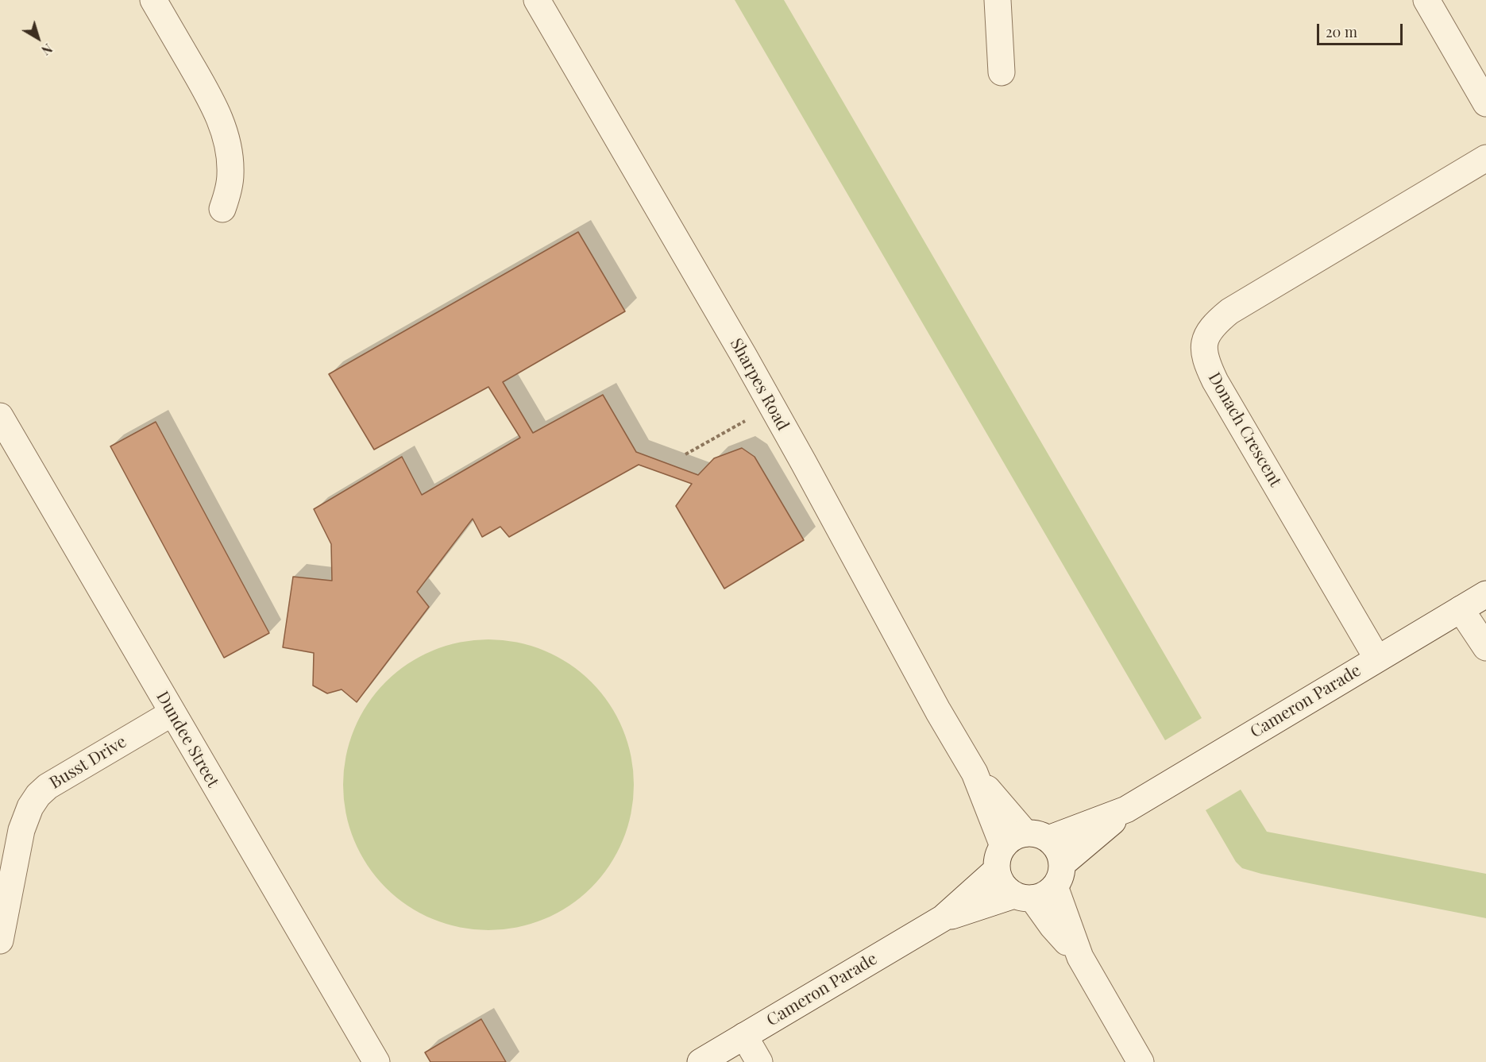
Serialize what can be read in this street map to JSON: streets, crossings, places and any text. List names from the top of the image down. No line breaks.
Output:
{"streets":{"street":["Sharpes Road","Donach Crescent","Cameron Parade","Dundee Street","Busst Drive"]},"crossings":[["Sharpes Road","Cameron Parade"],["Donach Crescent","Cameron Parade"],["Dundee Street","Busst Drive"]],"scale_bar":"20 m","north":"bottom right"}
